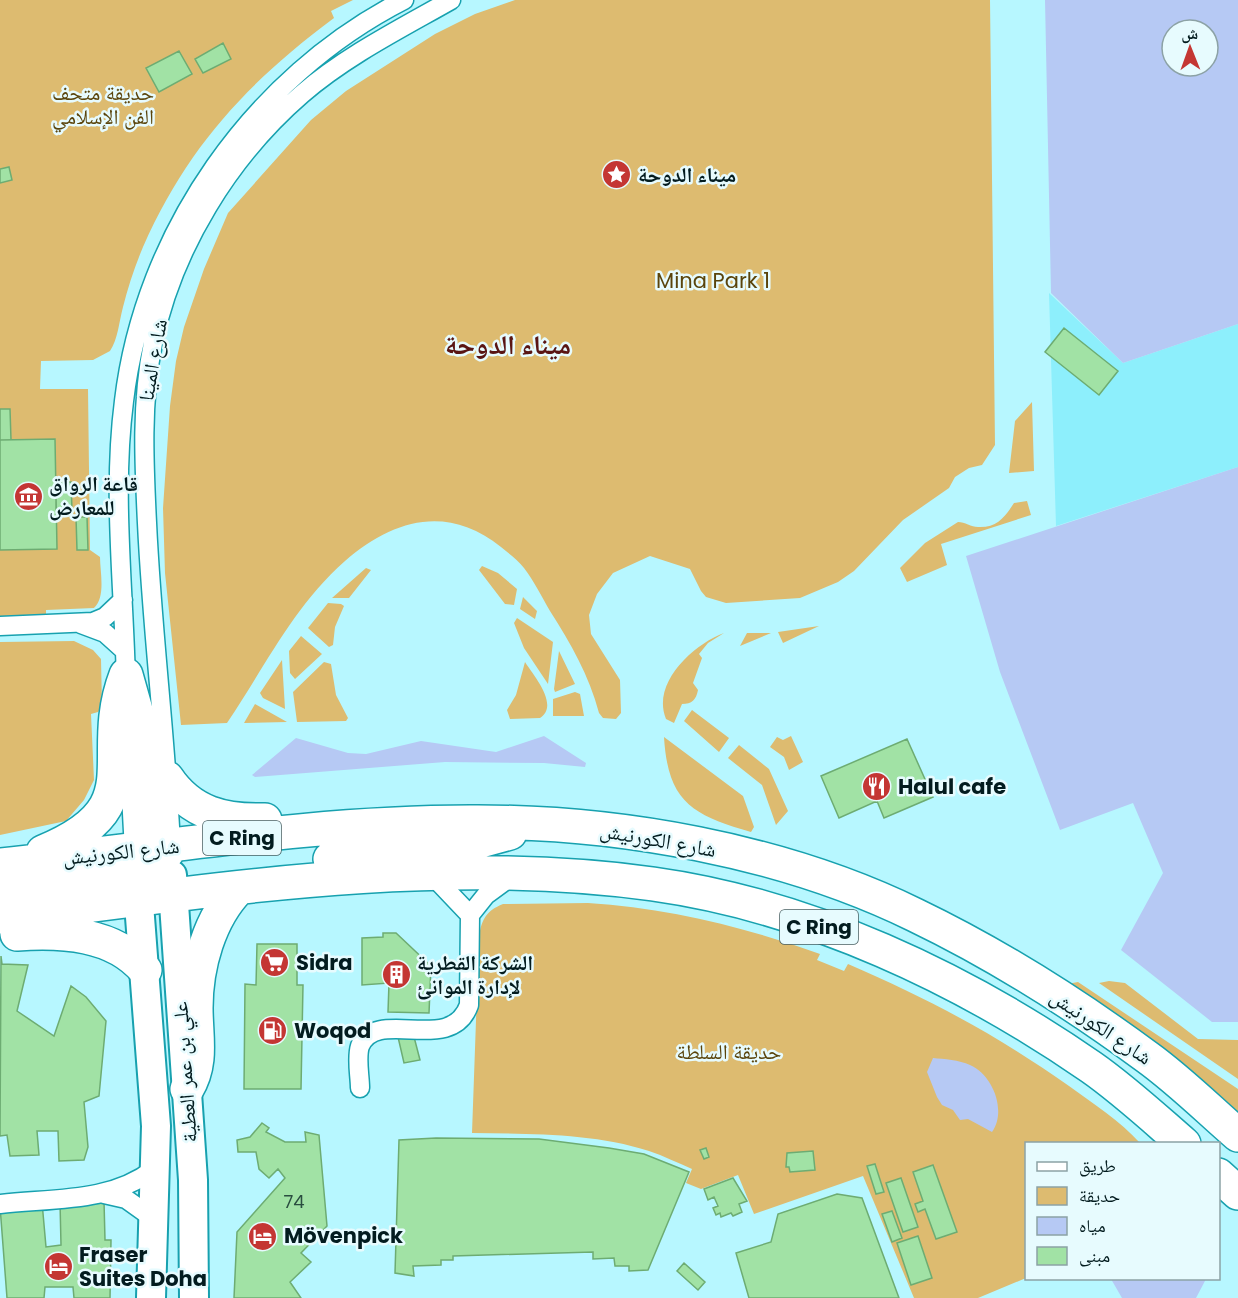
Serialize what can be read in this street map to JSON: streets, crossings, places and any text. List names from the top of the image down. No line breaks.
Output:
{"streets":{"highway":["C Ring","شارع الكورنيش"],"main road":["علي بن عمر العطية"],"street":["شارع المينا"]},"crossings":[["شارع المينا","شارع الكورنيش"],["شارع المينا","علي بن عمر العطية"],["شارع الكورنيش","علي بن عمر العطية"]],"districts":["ميناء الدوحة"],"parks":["حديقة متحف الفن الإسلامي","Mina Park 1","حديقة السلطة"],"places":{"place":["ميناء الدوحة"],"museum":["قاعة الرواق للمعارض"],"restaurant":["Halul cafe"],"supermarket":["Sidra"],"building":["الشركة القطرية لإدارة الموانئ"],"fuel station":["Woqod"],"hotel":["Mövenpick","Fraser Suites Doha"]},"house_numbers":["74"],"legend":["طريق","حديقة","مياه","مبنى"],"north":"top"}
